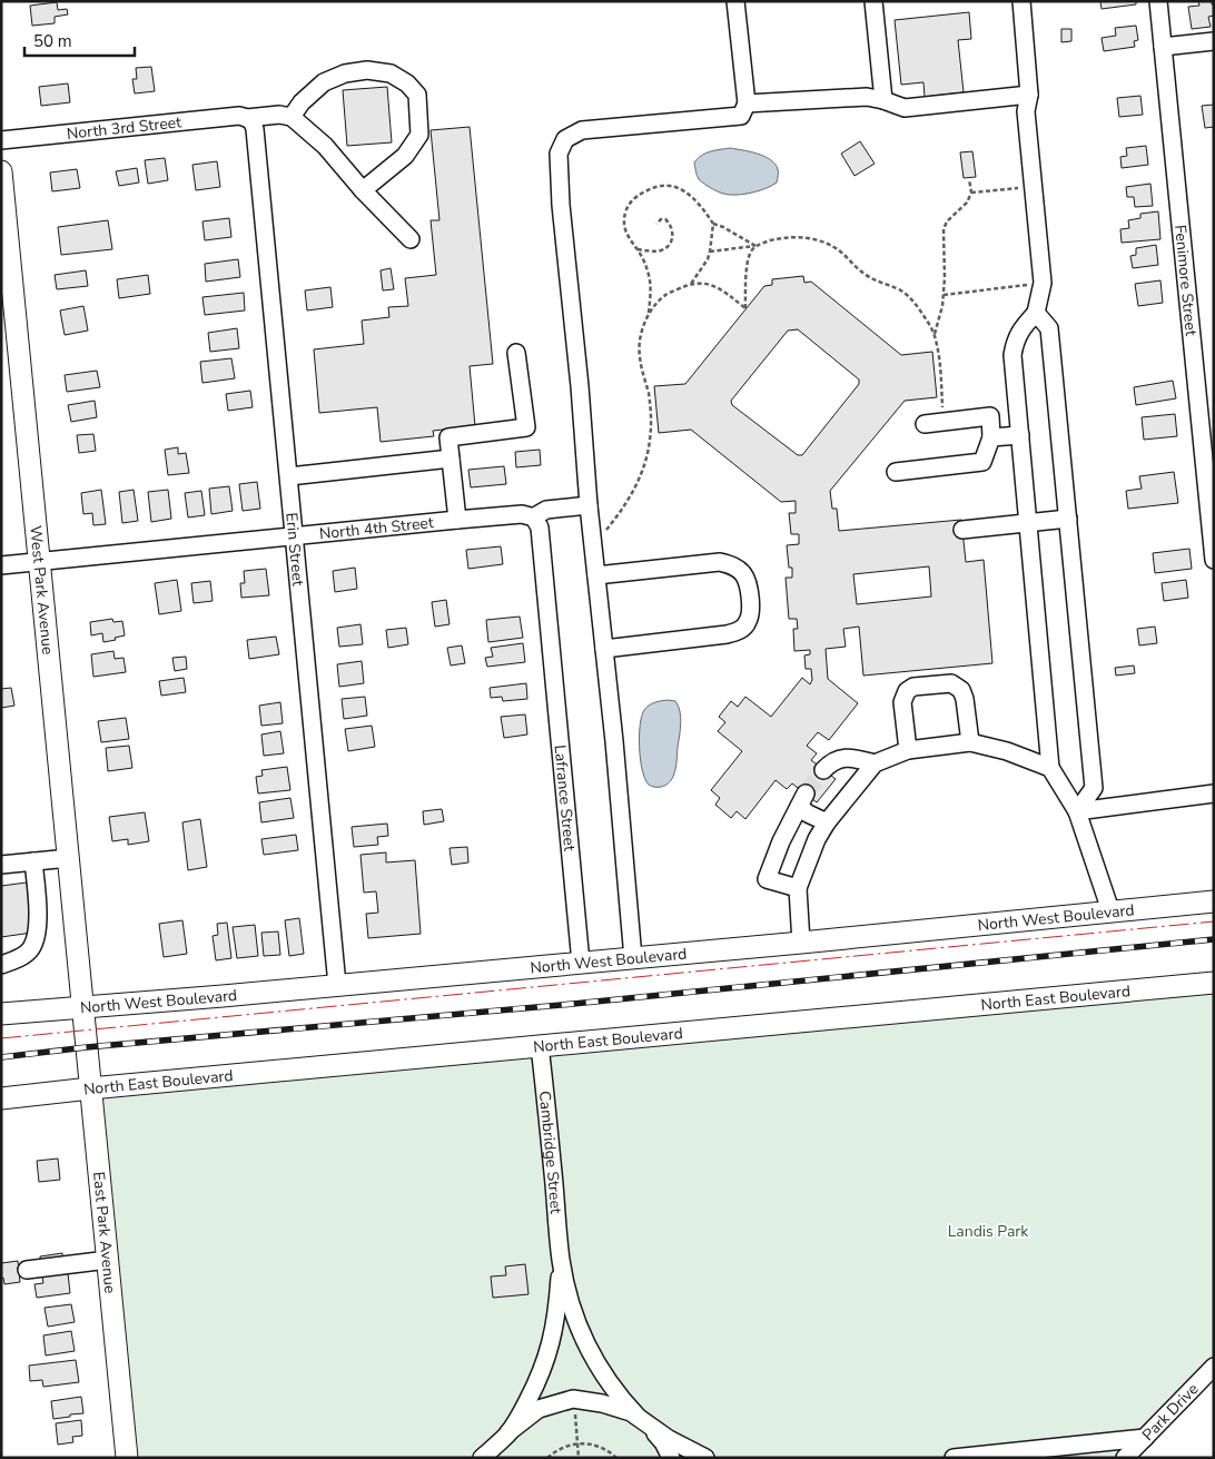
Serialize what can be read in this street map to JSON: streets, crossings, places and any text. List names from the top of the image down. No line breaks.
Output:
{"streets":{"main road":["West Park Avenue","North West Boulevard","North East Boulevard","East Park Avenue"],"street":["North 3rd Street","Fenimore Street","North 4th Street","Erin Street","Lafrance Street","Cambridge Street","Park Drive"]},"crossings":[["North 3rd Street","Erin Street"],["North 4th Street","Erin Street"],["North 4th Street","West Park Avenue"],["North 4th Street","Lafrance Street"],["Erin Street","North West Boulevard"],["West Park Avenue","North West Boulevard"],["West Park Avenue","East Park Avenue"],["Lafrance Street","North West Boulevard"],["North West Boulevard","East Park Avenue"],["North East Boulevard","Cambridge Street"],["North East Boulevard","East Park Avenue"]],"parks":["Landis Park"],"scale_bar":"50 m"}
